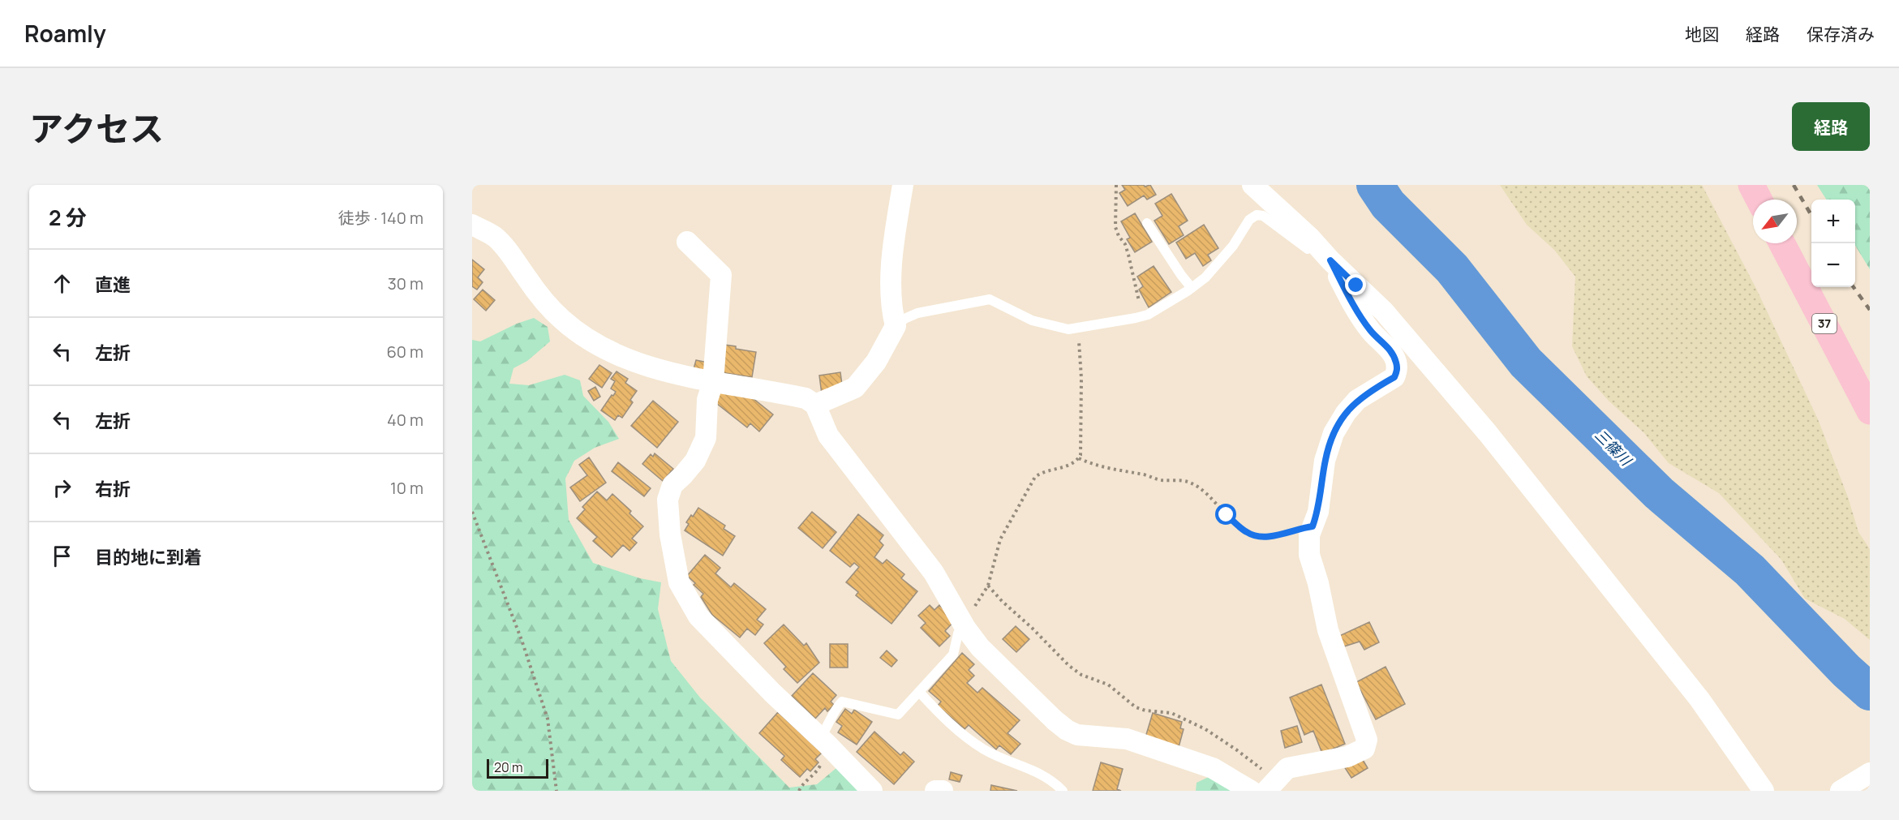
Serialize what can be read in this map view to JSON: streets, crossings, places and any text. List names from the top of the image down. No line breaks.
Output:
{"streets":{"main road":["37"]},"water":["三篠川"],"scale_bar":"20 m","north":"bottom left","page":{"header":"Roamly","nav":["地図","経路","保存済み"],"title":"アクセス","buttons":"経路","heading":["2 分","徒歩 · 140 m"],"map_buttons":["+","−"],"list":[["直進","30 m"],["左折","60 m"],["左折","40 m"],["右折","10 m"],"目的地に到着"],"scale":"20 m"}}
